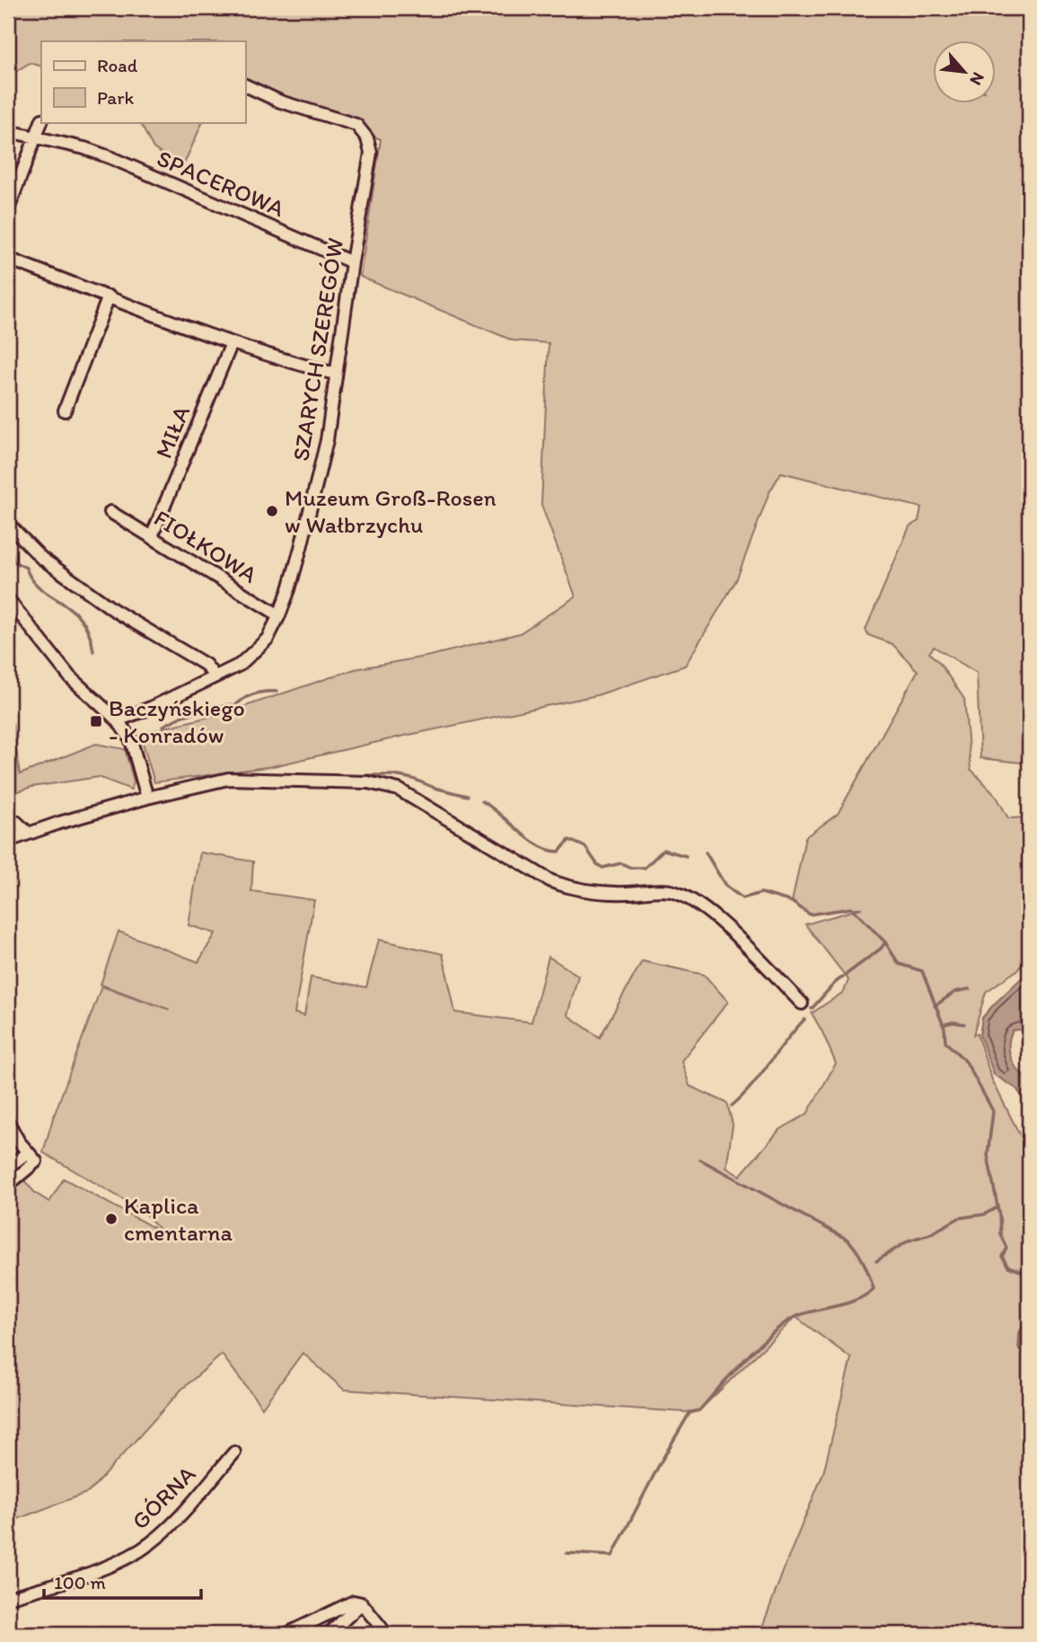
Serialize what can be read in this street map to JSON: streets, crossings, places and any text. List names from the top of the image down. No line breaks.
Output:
{"streets":{"street":["SPACEROWA","SZARYCH SZEREGÓW","MIŁA","FIOŁKOWA","GÓRNA"]},"crossings":[["SPACEROWA","SZARYCH SZEREGÓW"],["SZARYCH SZEREGÓW","FIOŁKOWA"],["MIŁA","FIOŁKOWA"]],"places":{"other":["Muzeum Groß-Rosen w Wałbrzychu","Kaplica cmentarna"],"transit":["Baczyńskiego - Konradów"]},"legend":["Road","Park"],"scale_bar":"100 m","north":"bottom right"}
